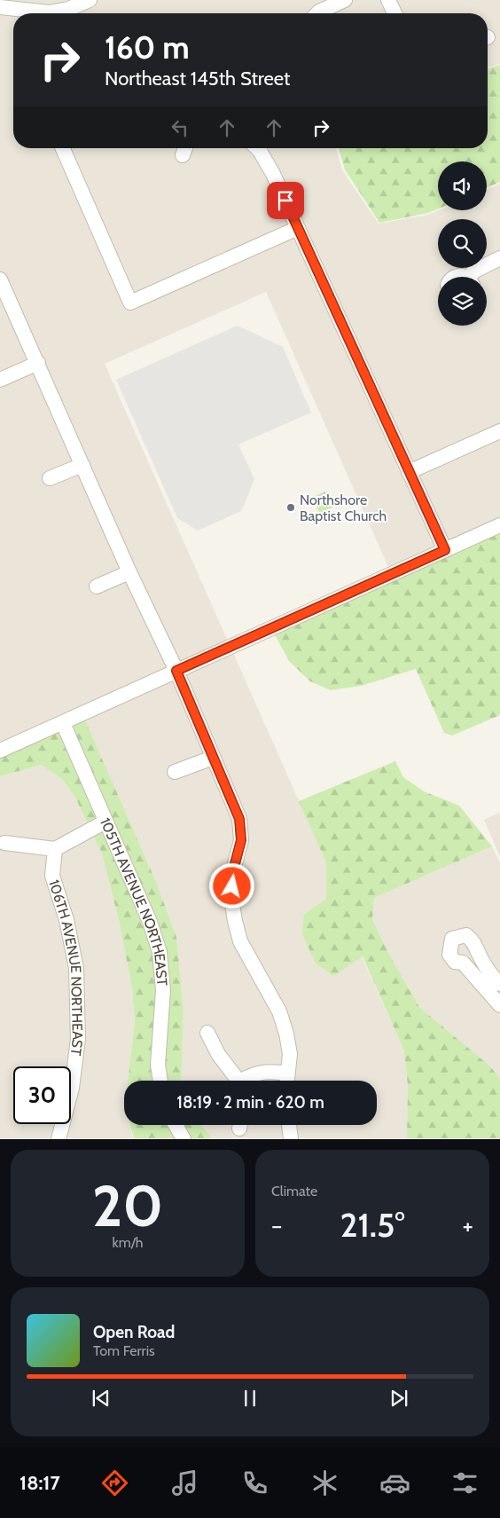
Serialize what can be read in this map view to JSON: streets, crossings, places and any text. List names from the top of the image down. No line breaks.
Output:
{"streets":{"street":["105TH AVENUE NORTHEAST","106TH AVENUE NORTHEAST"]},"places":["Northshore Baptist Church"],"page":{"turn":["160 m","Northeast 145th Street"],"limit":"30","trip":"18:19 · 2 min · 620 m","tile":[["20","km/h"],"Climate"],"heat":["−","21.5°","+"],"song":["Open Road","Tom Ferris"],"tabs":"18:17"}}
